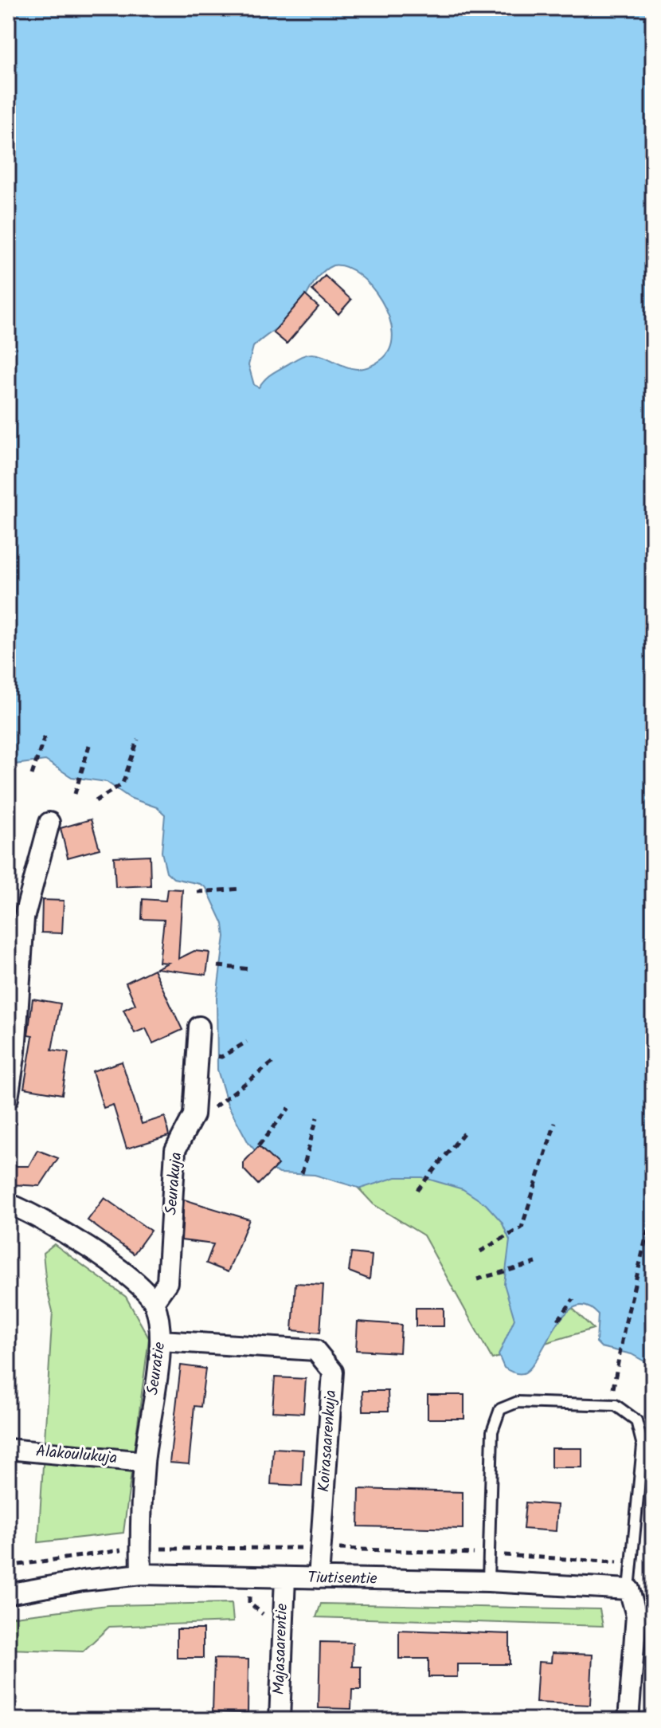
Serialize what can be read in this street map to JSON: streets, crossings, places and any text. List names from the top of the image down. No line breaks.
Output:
{"streets":{"street":["Seurakuja","Seuratie","Koirasaarenkuja","Alakoulukuja","Tiutisentie","Majasaarentie"]},"crossings":[["Seurakuja","Seuratie"],["Seuratie","Koirasaarenkuja"],["Seuratie","Alakoulukuja"],["Seuratie","Tiutisentie"],["Koirasaarenkuja","Tiutisentie"],["Tiutisentie","Majasaarentie"]]}
